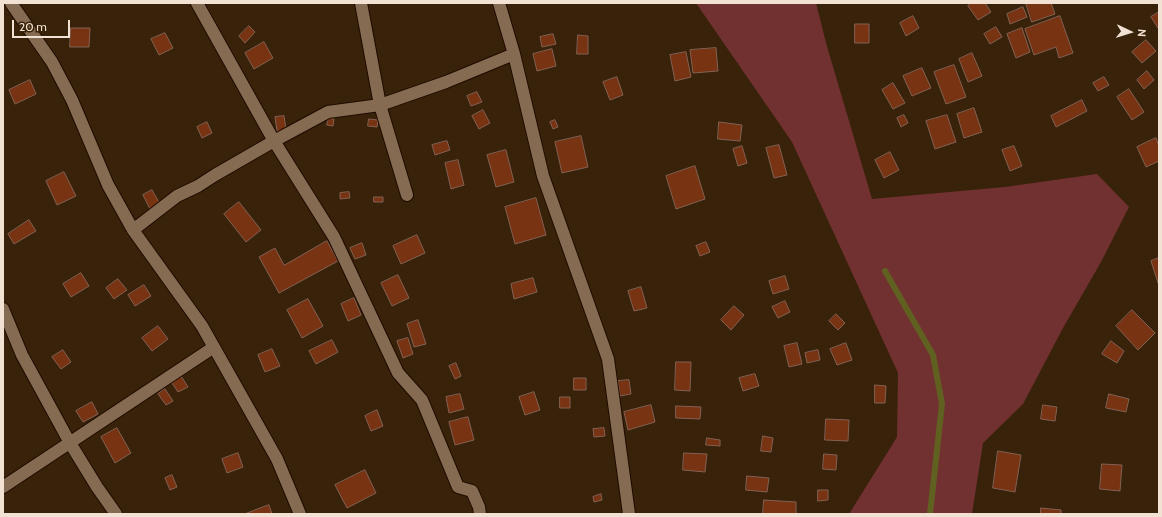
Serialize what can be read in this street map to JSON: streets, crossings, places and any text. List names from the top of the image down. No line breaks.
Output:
{"scale_bar":"20 m","north":"right"}
